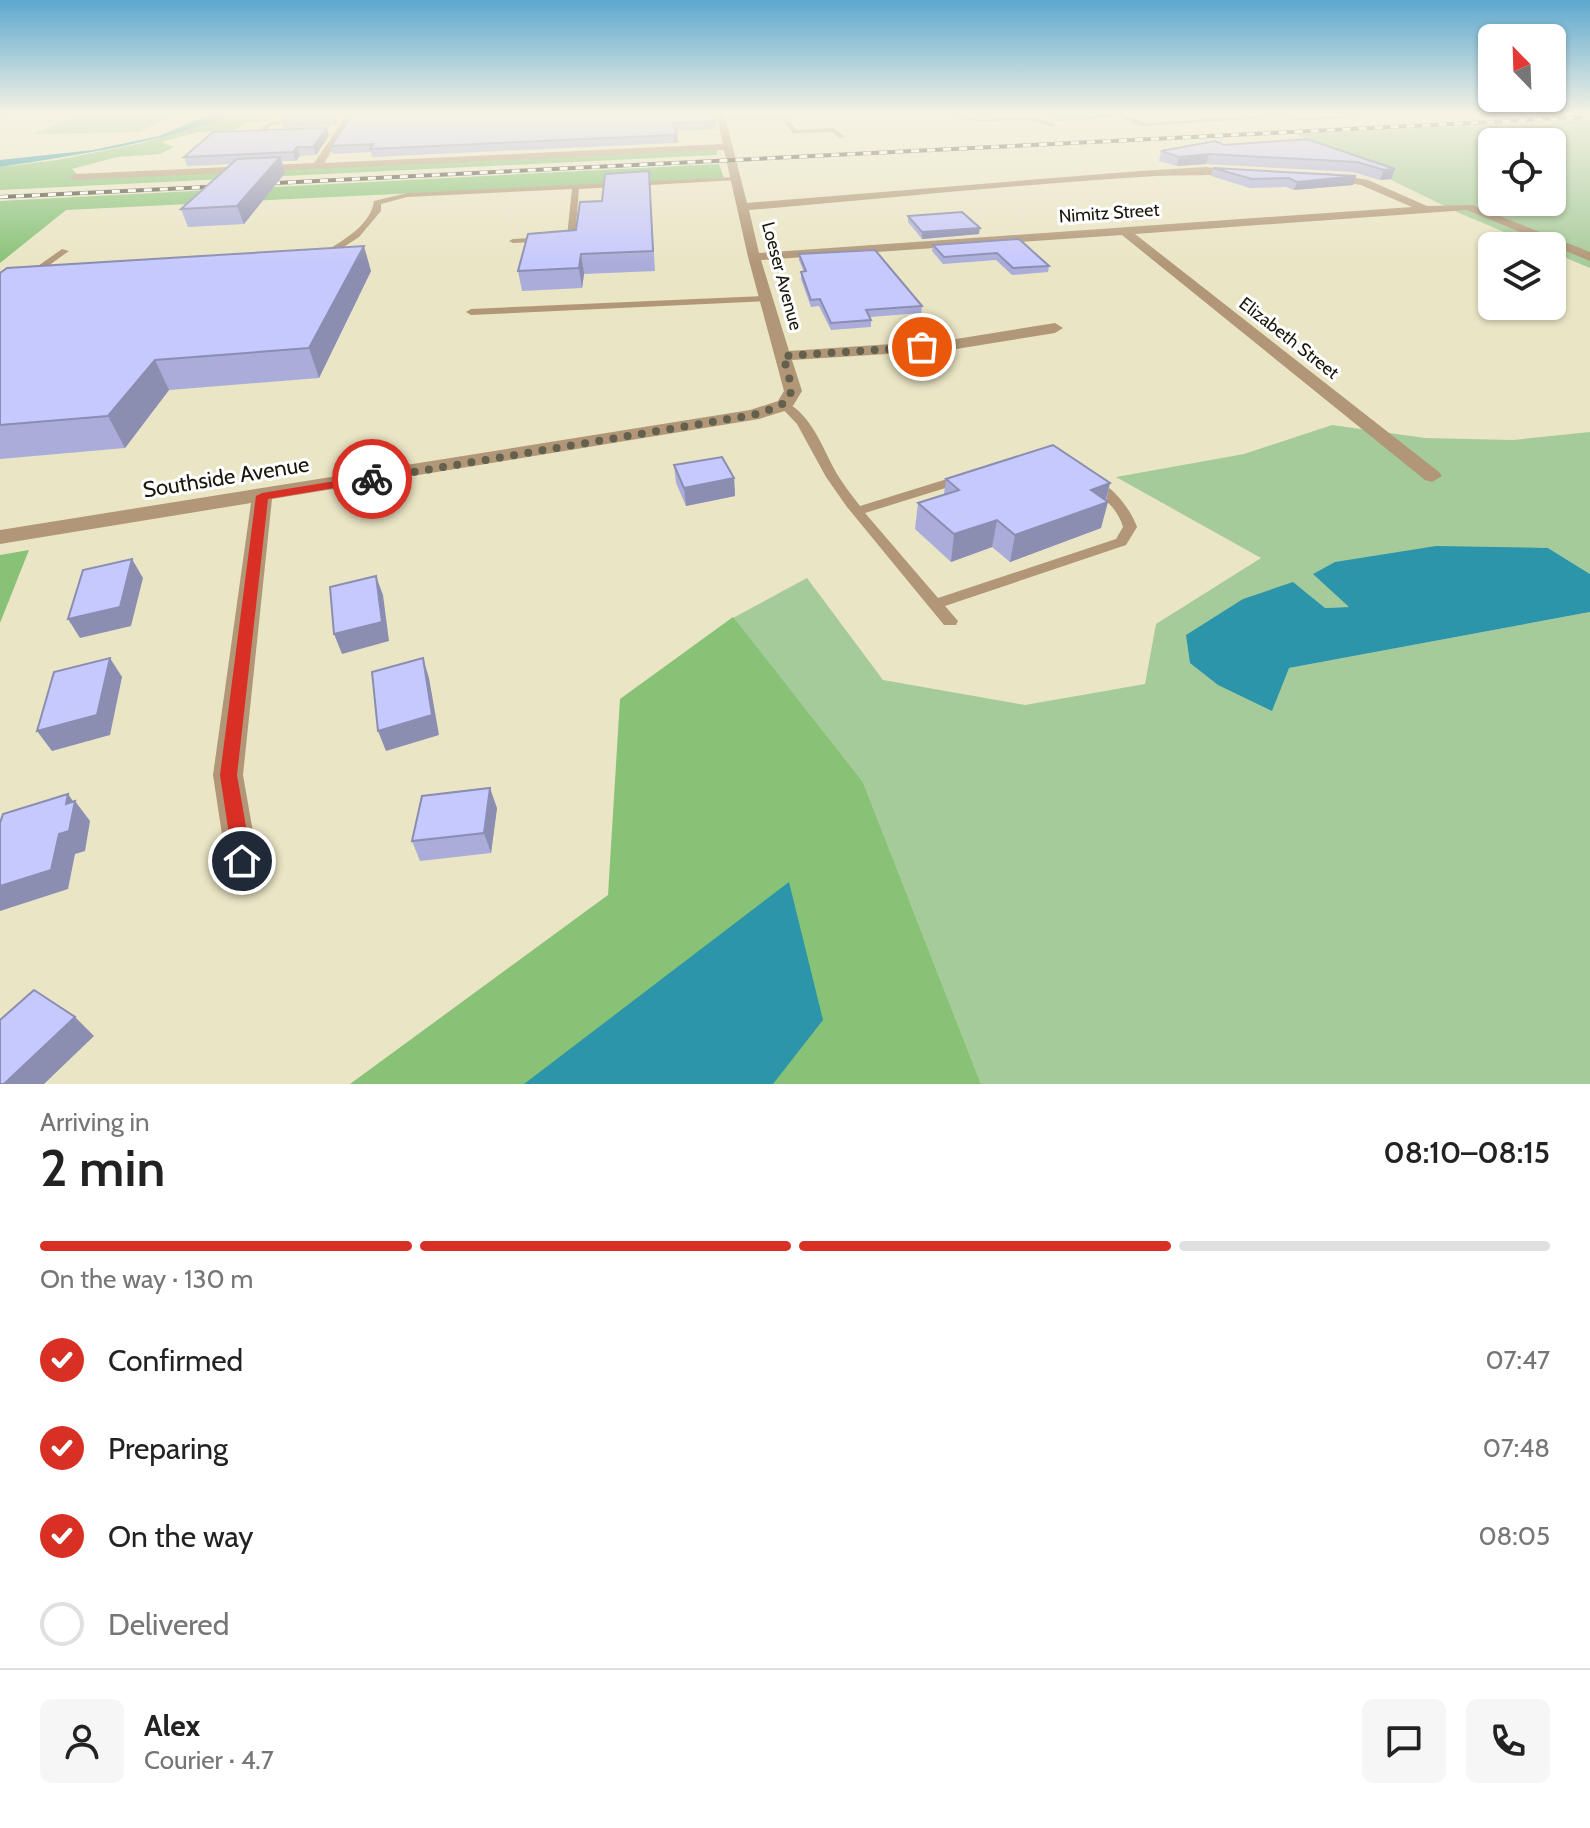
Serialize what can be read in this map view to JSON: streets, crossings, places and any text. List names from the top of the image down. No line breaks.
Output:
{"streets":{"street":["Nimitz Street","Loeser Avenue","Elizabeth Street","Southside Avenue"]},"crossings":[["Nimitz Street","Loeser Avenue"],["Nimitz Street","Elizabeth Street"],["Loeser Avenue","Southside Avenue"]],"north":"top left","page":{"heading":["2 min","Arriving in","08:10–08:15"],"panel":["Alex","Courier · 4.7"],"bar":"On the way · 130 m","list":[["Confirmed","07:47"],["Preparing","07:48"],["On the way","08:05"],"Delivered"]}}
